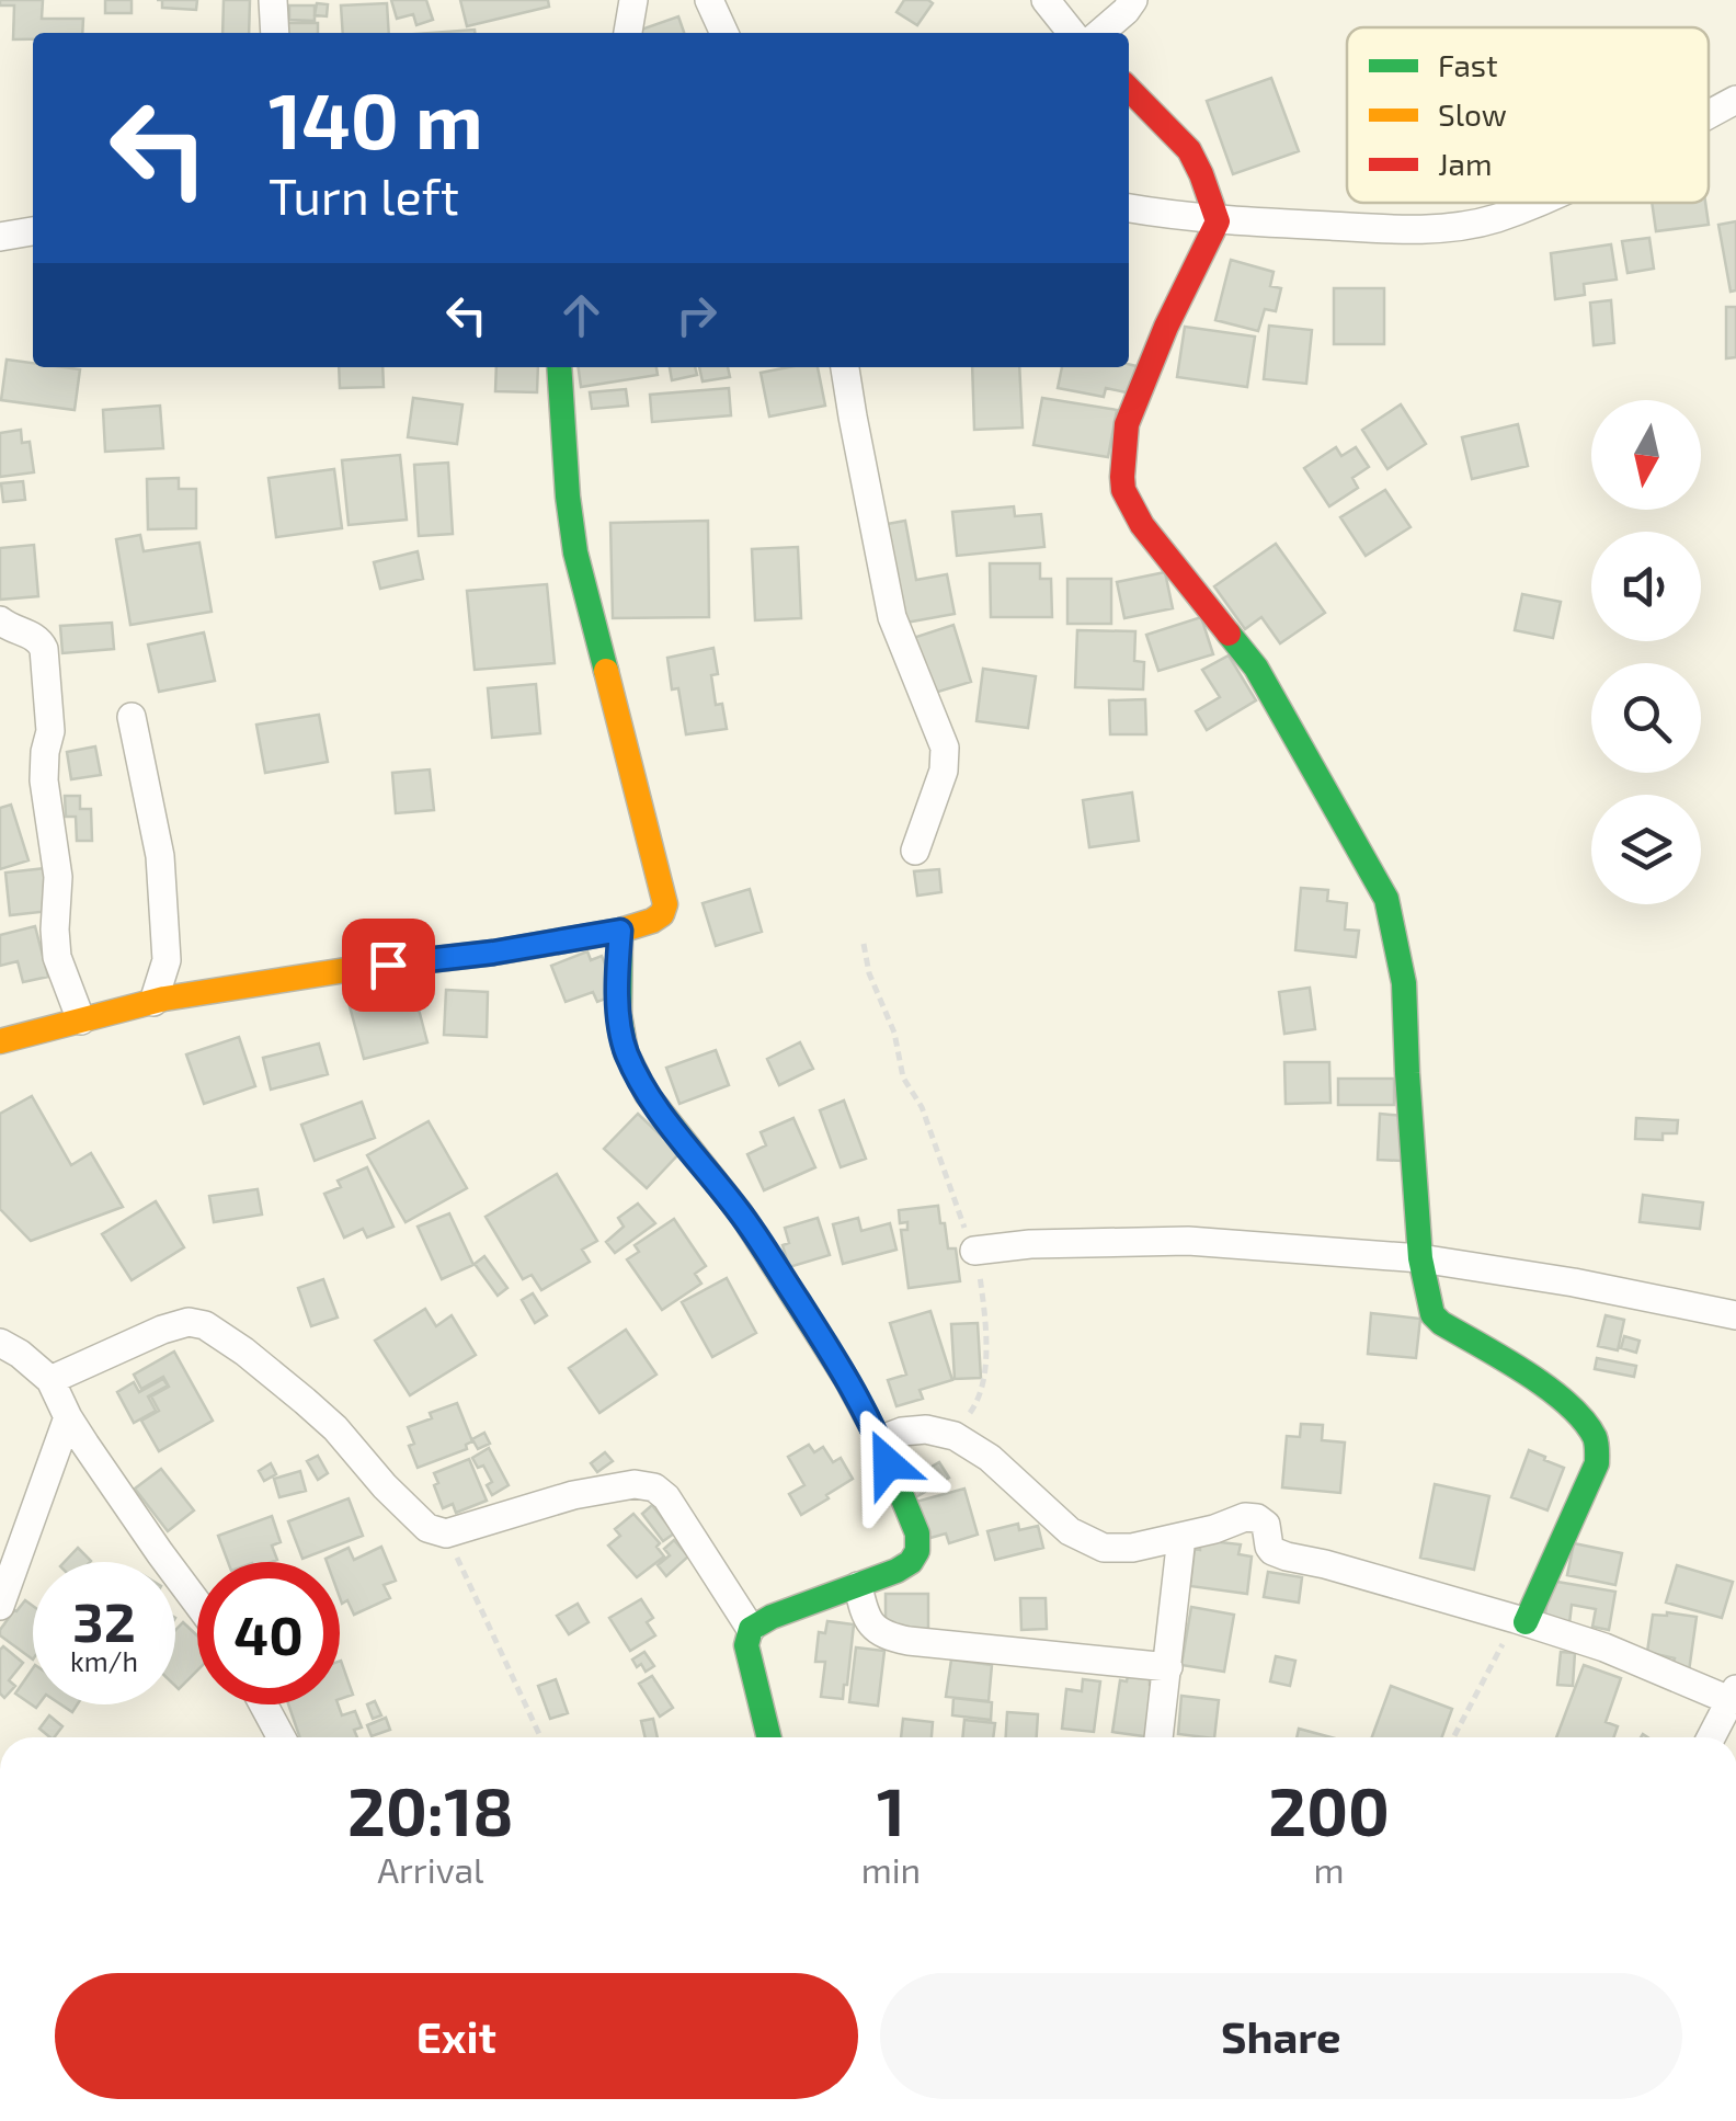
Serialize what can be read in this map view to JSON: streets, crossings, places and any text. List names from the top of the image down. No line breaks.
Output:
{"legend":["Fast","Slow","Jam"],"north":"bottom","page":{"turn":["140 m","Turn left"],"speed":"32 km/h","limit":"40","eta":["20:18","Arrival","1","min","200","m"],"buttons":["Exit","Share"]}}
